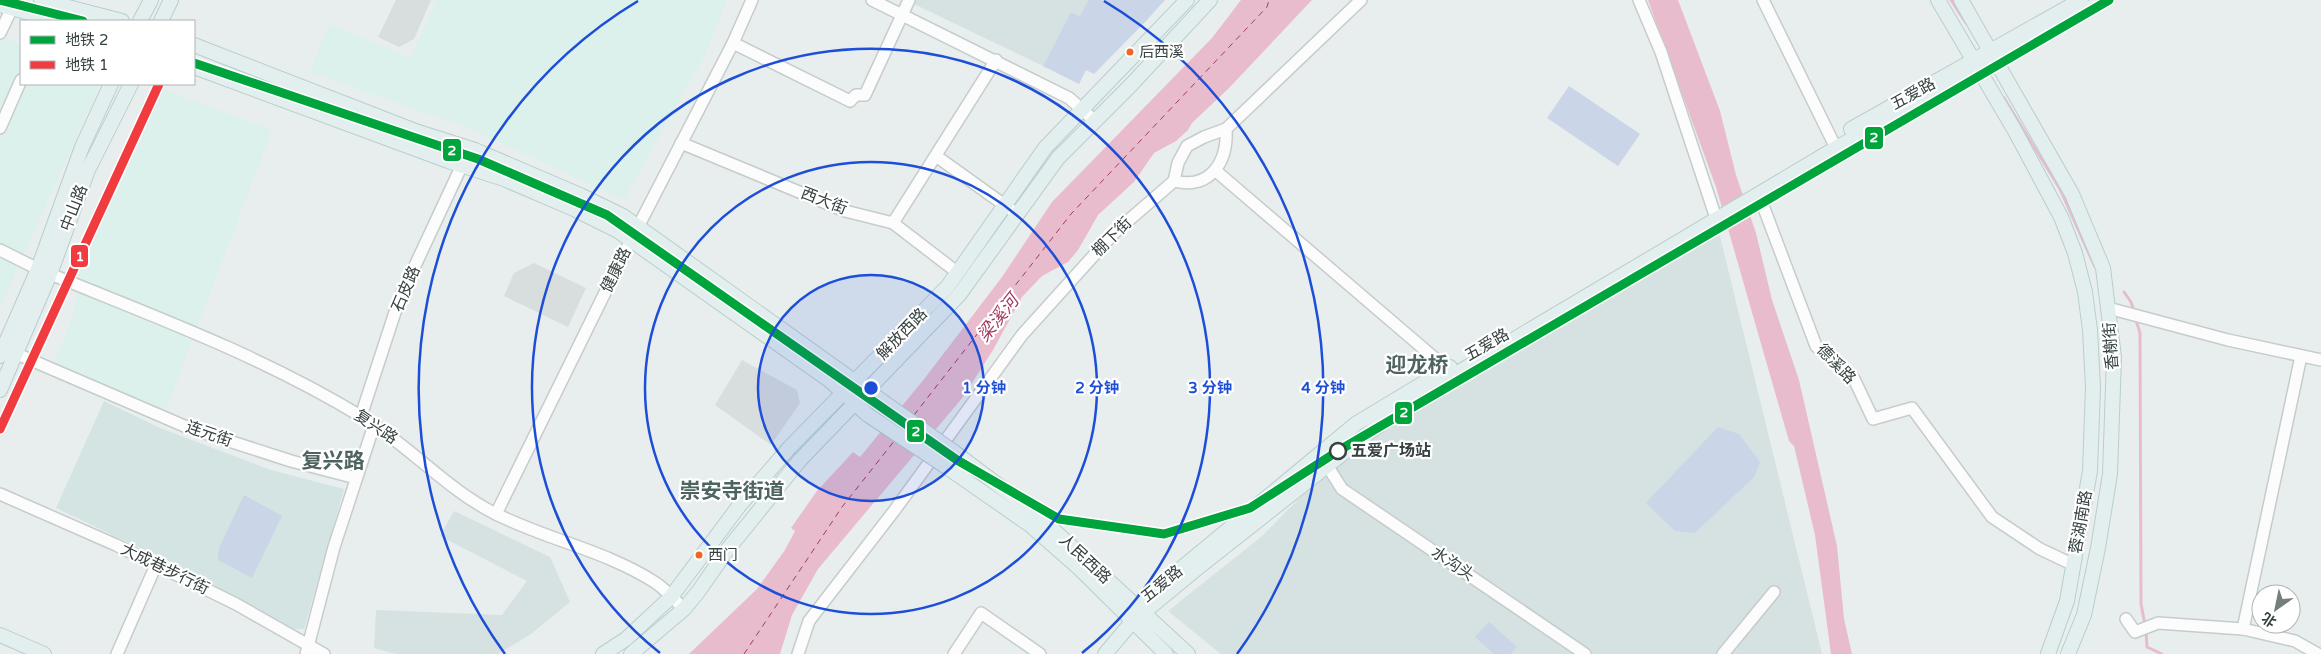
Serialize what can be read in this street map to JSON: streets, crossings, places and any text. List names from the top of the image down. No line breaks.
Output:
{"streets":{"main road":["五爱路","中山路","解放西路","香榭街","蓉湖南路","人民西路"],"street":["西大街","棚下街","健康路","石皮路","德溪路","复兴路","连元街","水沟头","大成巷步行街"]},"crossings":[["五爱路","香榭街"],["五爱路","德溪路"],["五爱路","蓉湖南路"],["五爱路","人民西路"],["五爱路","水沟头"],["西大街","健康路"],["西大街","解放西路"],["中山路","复兴路"],["中山路","连元街"],["健康路","复兴路"],["健康路","人民西路"],["石皮路","复兴路"],["石皮路","人民西路"],["解放西路","复兴路"],["解放西路","人民西路"],["德溪路","蓉湖南路"]],"districts":["迎龙桥","复兴路","崇安寺街道"],"water":["梁溪河"],"places":["后西溪","五爱广场站","西门"],"lines":["metro line 2","metro line 1"],"legend":["地铁 2","地铁 1"],"north":"bottom left","rings":["1 分钟","2 分钟","3 分钟","4 分钟"]}
